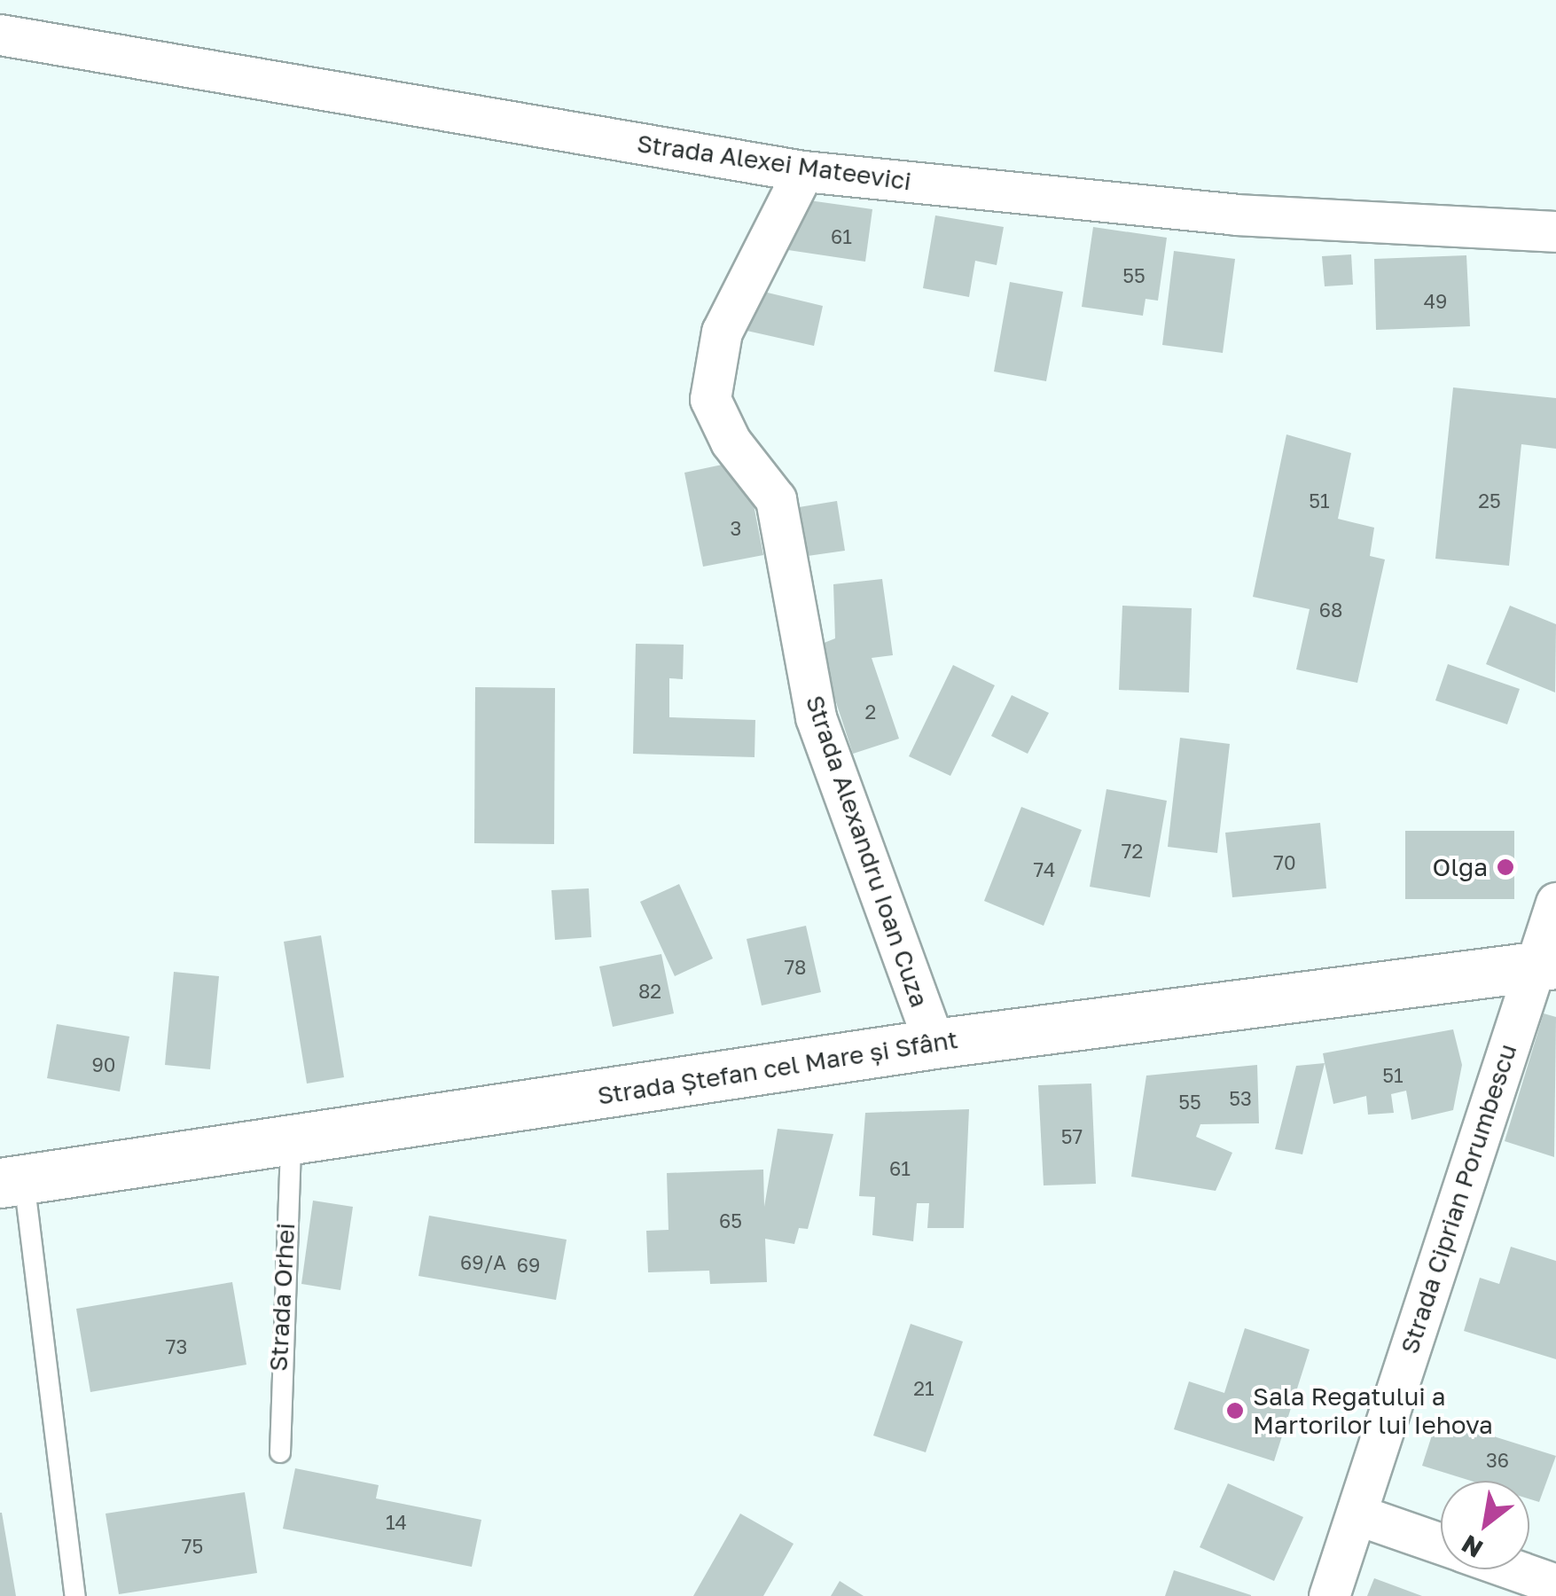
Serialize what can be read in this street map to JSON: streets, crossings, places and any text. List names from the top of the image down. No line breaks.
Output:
{"streets":{"main road":["Strada Ștefan cel Mare și Sfânt"],"street":["Strada Alexei Mateevici","Strada Alexandru Ioan Cuza","Strada Ciprian Porumbescu"],"lane":["Strada Orhei"]},"crossings":[["Strada Alexei Mateevici","Strada Alexandru Ioan Cuza"],["Strada Alexandru Ioan Cuza","Strada Ștefan cel Mare și Sfânt"],["Strada Ștefan cel Mare și Sfânt","Strada Ciprian Porumbescu"],["Strada Ștefan cel Mare și Sfânt","Strada Orhei"]],"places":["Olga","Sala Regatului a Martorilor lui Iehova"],"house_numbers":["61","55","49","51","25","3","68","2","72","70","74","78","82","90","51","53","55","57","61","65","69/A","69","73","21","36","14","75"],"north":"bottom left"}
